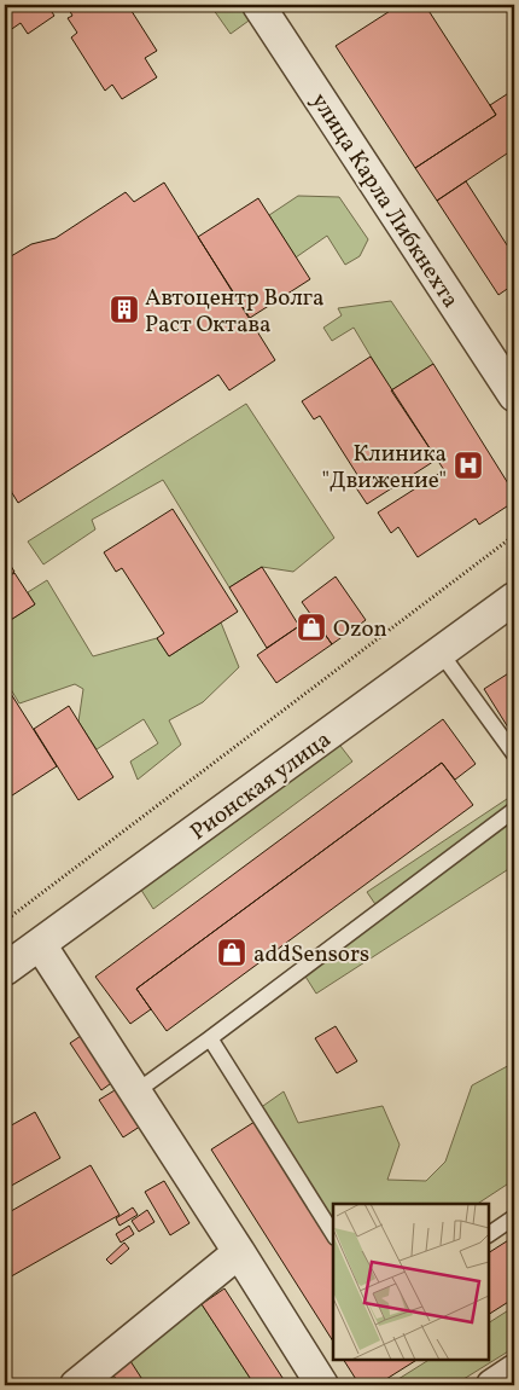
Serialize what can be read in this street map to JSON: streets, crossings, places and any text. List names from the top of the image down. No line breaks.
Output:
{"streets":{"street":["улица Карла Либкнехта","Рионская улица"]},"places":{"building":["Автоцентр Волга Раст Октава"],"hospital":["Клиника \"Движение\""],"shop":["Ozon","addSensors"]}}
